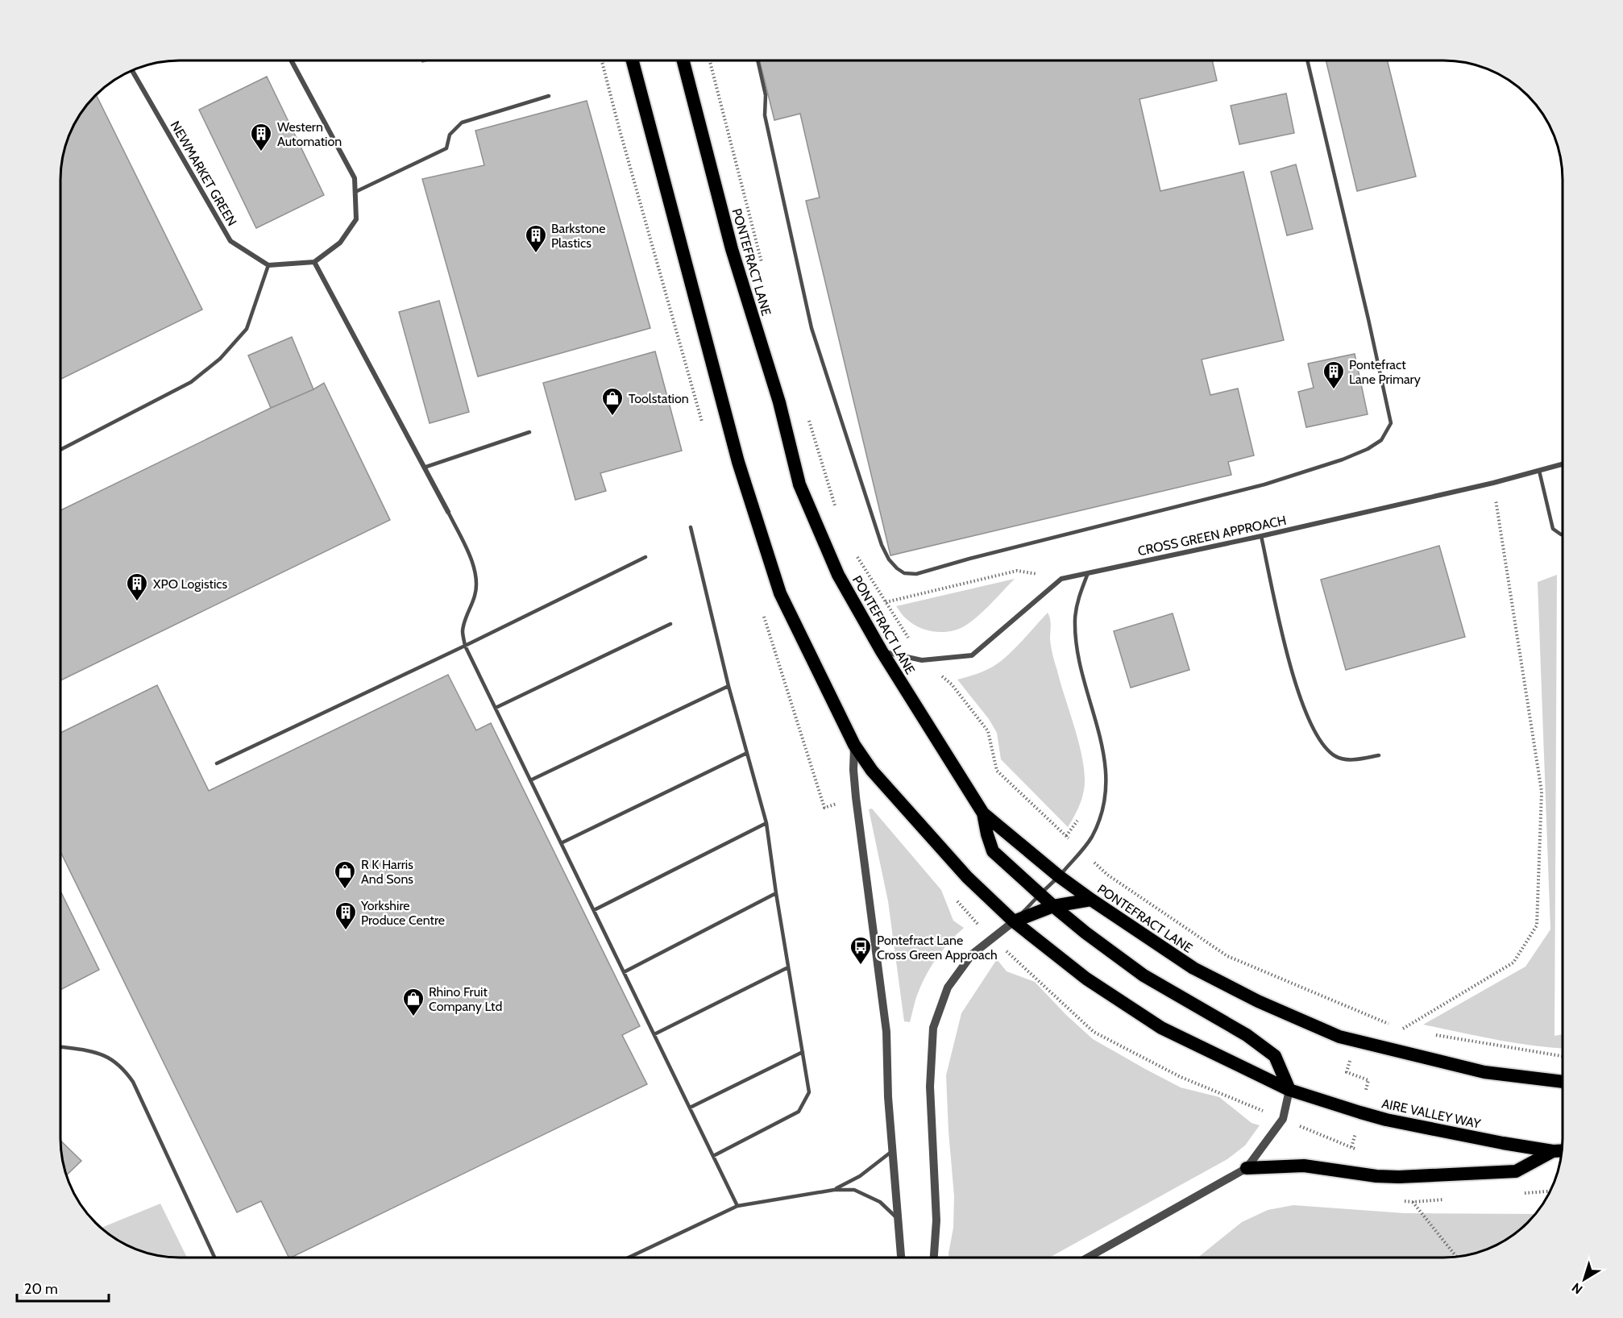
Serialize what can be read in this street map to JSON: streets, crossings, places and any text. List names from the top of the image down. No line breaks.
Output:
{"streets":{"highway":["PONTEFRACT LANE","AIRE VALLEY WAY"],"street":["NEWMARKET GREEN","CROSS GREEN APPROACH"]},"crossings":[["PONTEFRACT LANE","CROSS GREEN APPROACH"]],"places":{"building":["Western Automation","Barkstone Plastics","Pontefract Lane Primary","XPO Logistics","Yorkshire Produce Centre"],"shop":["Toolstation","R K Harris And Sons","Rhino Fruit Company Ltd"],"bus stop":["Pontefract Lane Cross Green Approach"]},"scale_bar":"20 m","north":"bottom left"}
